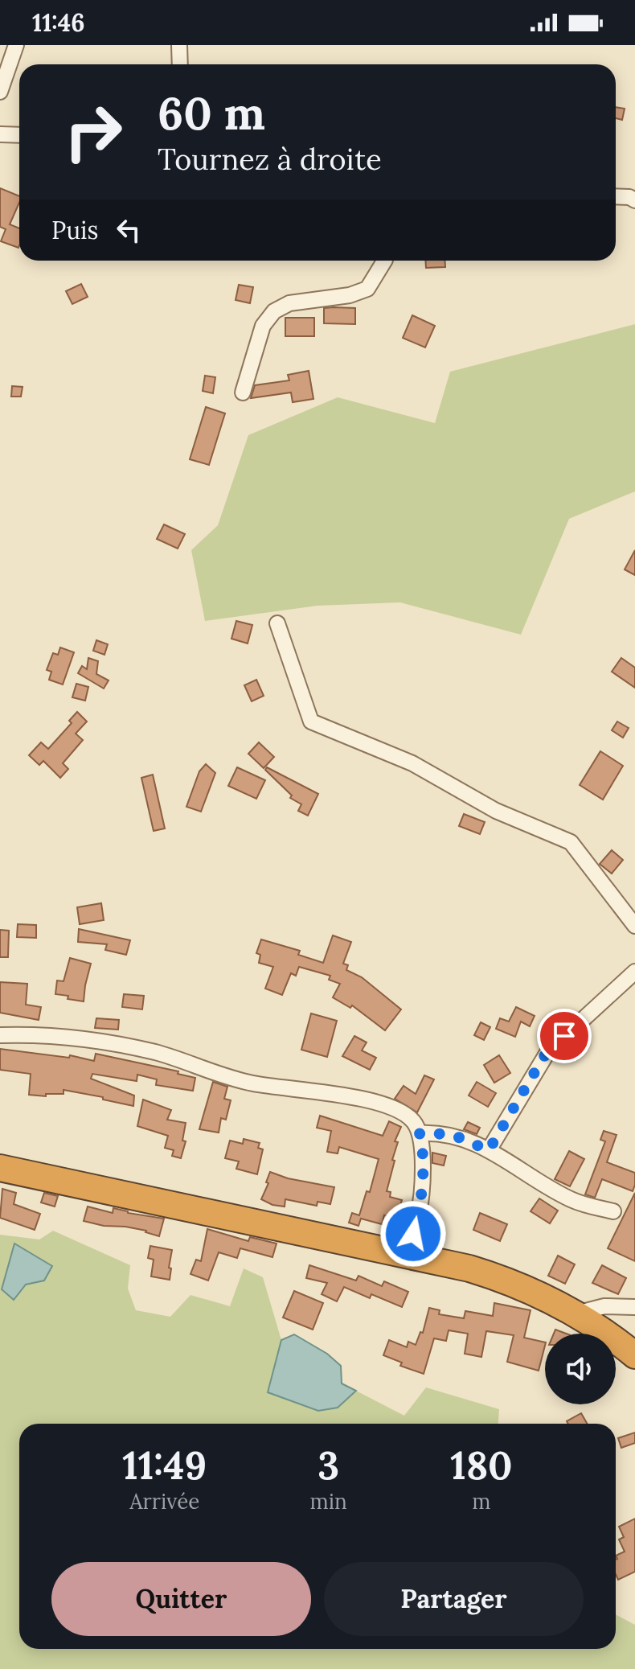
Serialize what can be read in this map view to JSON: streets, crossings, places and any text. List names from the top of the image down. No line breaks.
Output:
{"page":{"status":"11:46","turn":["60 m","Tournez à droite"],"then":"Puis","eta":["11:49","Arrivée","3","min","180","m"],"buttons":["Quitter","Partager"]}}
